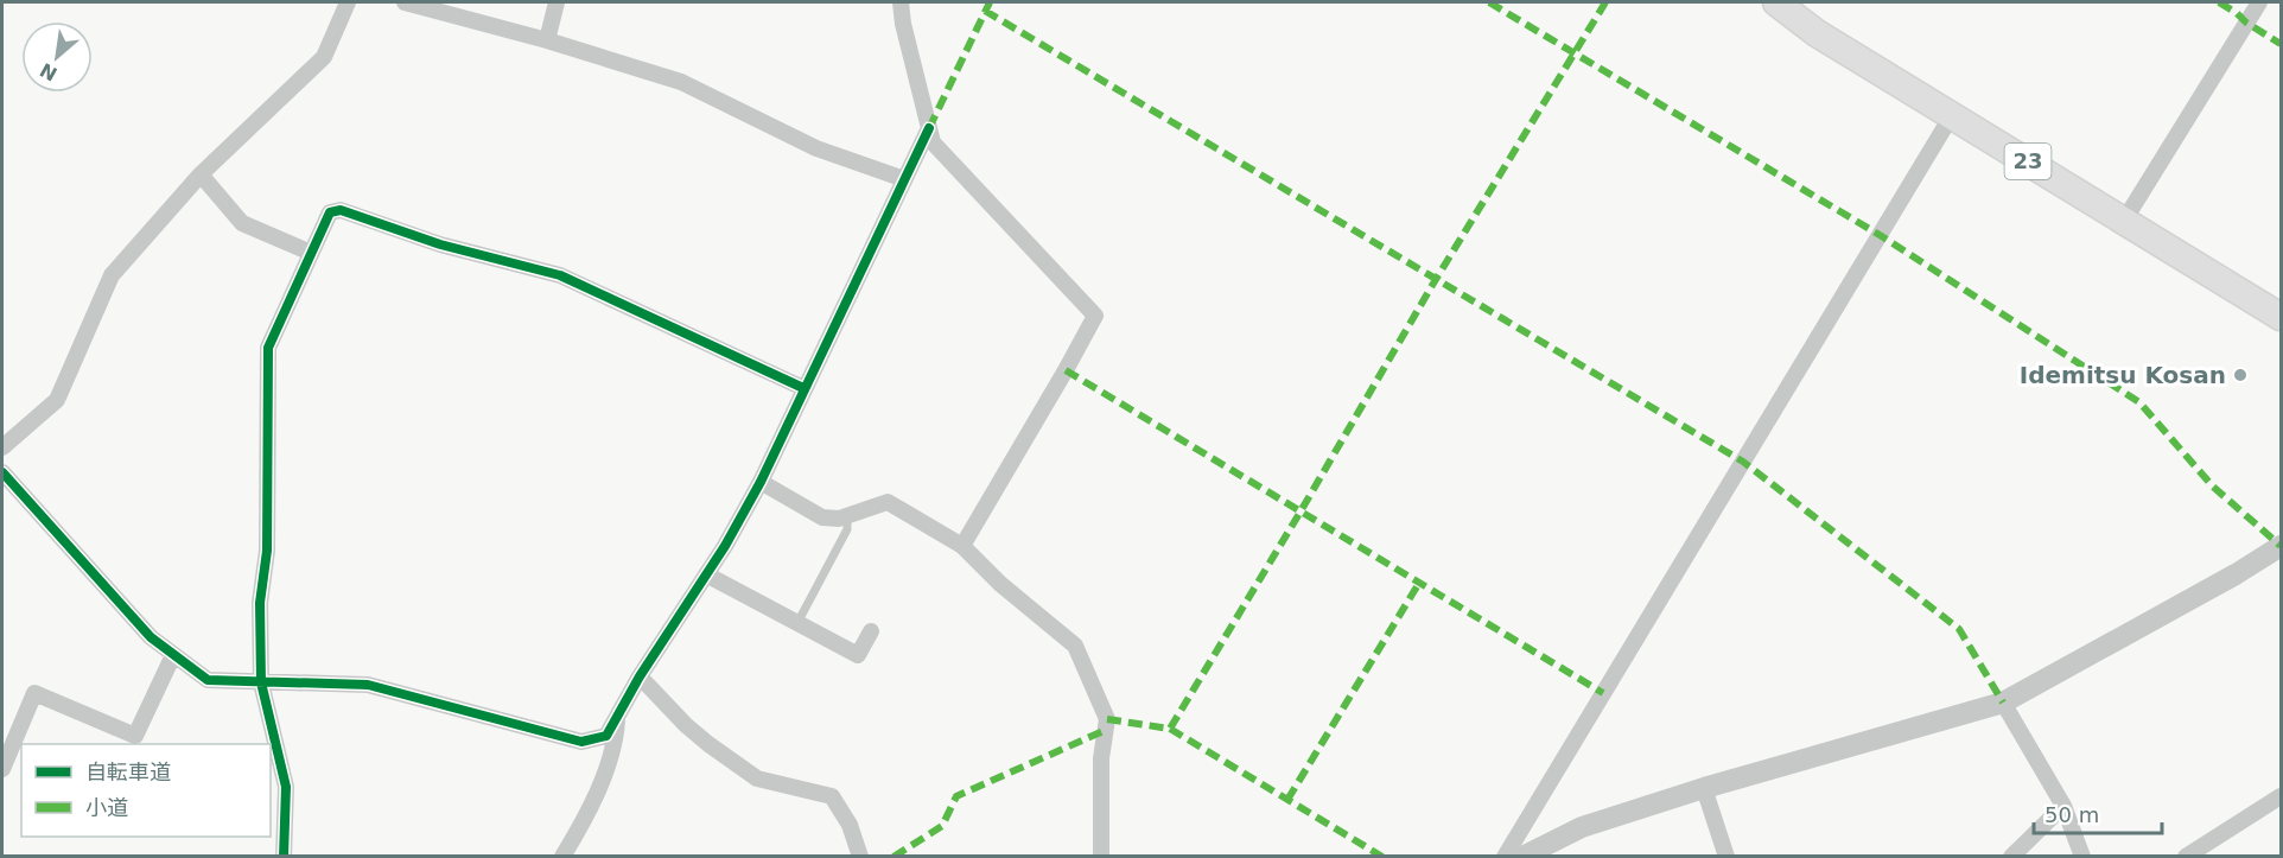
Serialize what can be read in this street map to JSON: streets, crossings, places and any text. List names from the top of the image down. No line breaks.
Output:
{"streets":{"main road":["23"]},"places":["Idemitsu Kosan"],"legend":["自転車道","小道"],"scale_bar":"50 m","north":"bottom left"}
